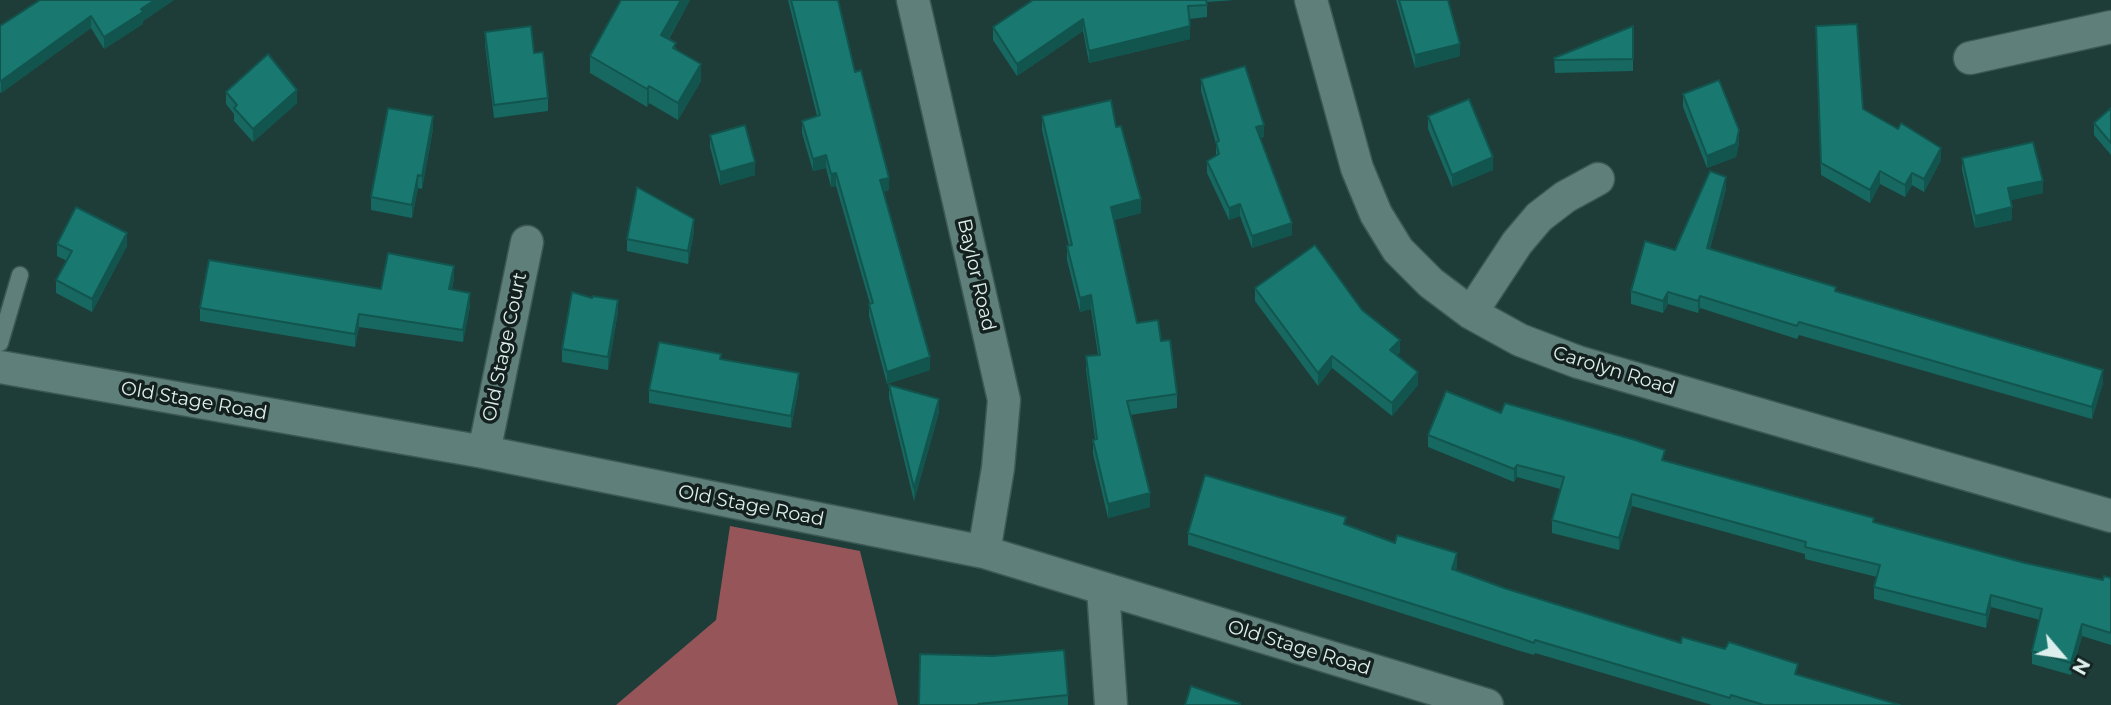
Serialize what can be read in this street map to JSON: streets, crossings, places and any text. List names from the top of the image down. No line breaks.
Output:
{"streets":{"street":["Baylor Road","Old Stage Court","Carolyn Road","Old Stage Road"]},"crossings":[["Baylor Road","Old Stage Road"],["Old Stage Court","Old Stage Road"]],"north":"bottom right"}
